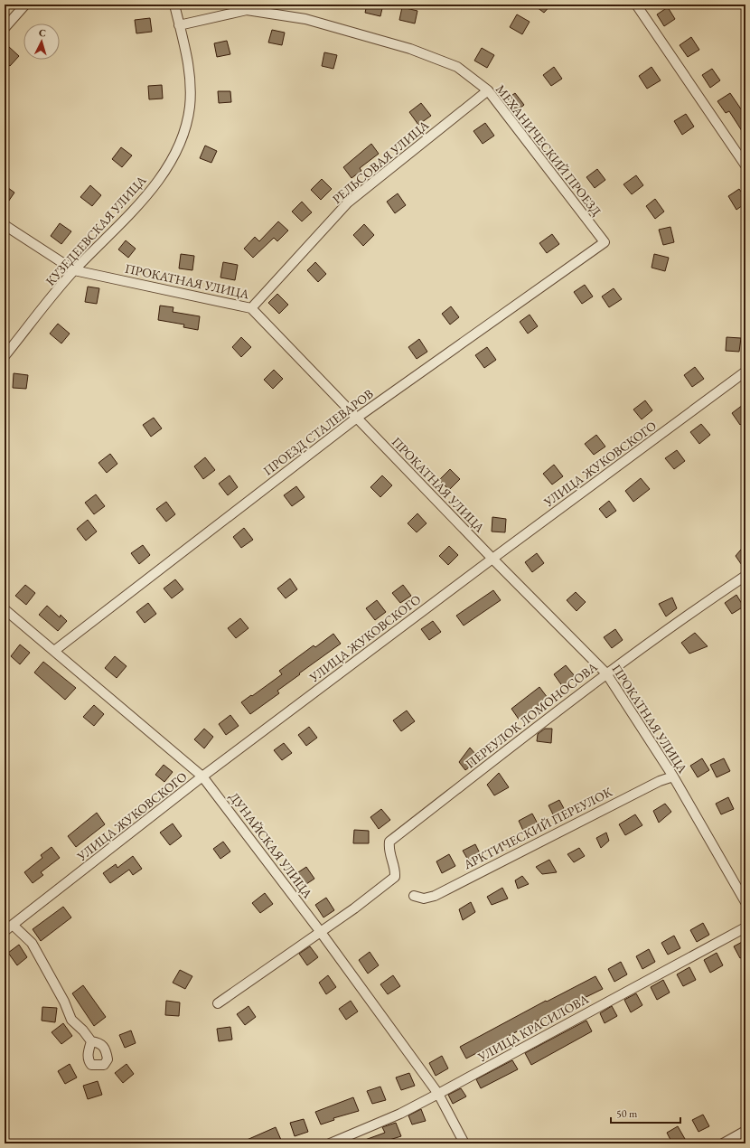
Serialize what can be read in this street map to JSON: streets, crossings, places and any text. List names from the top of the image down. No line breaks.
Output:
{"streets":{"street":["МЕХАНИЧЕСКИЙ ПРОЕЗД","РЕЛЬСОВАЯ УЛИЦА","КУЗЕДЕЕВСКАЯ УЛИЦА","ПРОКАТНАЯ УЛИЦА","ПРОЕЗД СТАЛЕВАРОВ","УЛИЦА ЖУКОВСКОГО","ПЕРЕУЛОК ЛОМОНОСОВА","АРКТИЧЕСКИЙ ПЕРЕУЛОК","ДУНАЙСКАЯ УЛИЦА","УЛИЦА КРАСИЛОВА"]},"crossings":[["МЕХАНИЧЕСКИЙ ПРОЕЗД","РЕЛЬСОВАЯ УЛИЦА"],["МЕХАНИЧЕСКИЙ ПРОЕЗД","КУЗЕДЕЕВСКАЯ УЛИЦА"],["МЕХАНИЧЕСКИЙ ПРОЕЗД","ПРОЕЗД СТАЛЕВАРОВ"],["РЕЛЬСОВАЯ УЛИЦА","ПРОКАТНАЯ УЛИЦА"],["КУЗЕДЕЕВСКАЯ УЛИЦА","ПРОКАТНАЯ УЛИЦА"],["ПРОКАТНАЯ УЛИЦА","ПРОЕЗД СТАЛЕВАРОВ"],["ПРОКАТНАЯ УЛИЦА","УЛИЦА ЖУКОВСКОГО"],["ПРОКАТНАЯ УЛИЦА","ПЕРЕУЛОК ЛОМОНОСОВА"],["ПРОКАТНАЯ УЛИЦА","АРКТИЧЕСКИЙ ПЕРЕУЛОК"],["ПРОЕЗД СТАЛЕВАРОВ","ДУНАЙСКАЯ УЛИЦА"],["УЛИЦА ЖУКОВСКОГО","ДУНАЙСКАЯ УЛИЦА"],["ПЕРЕУЛОК ЛОМОНОСОВА","ДУНАЙСКАЯ УЛИЦА"],["ДУНАЙСКАЯ УЛИЦА","УЛИЦА КРАСИЛОВА"]],"scale_bar":"50 m","north":"top"}
